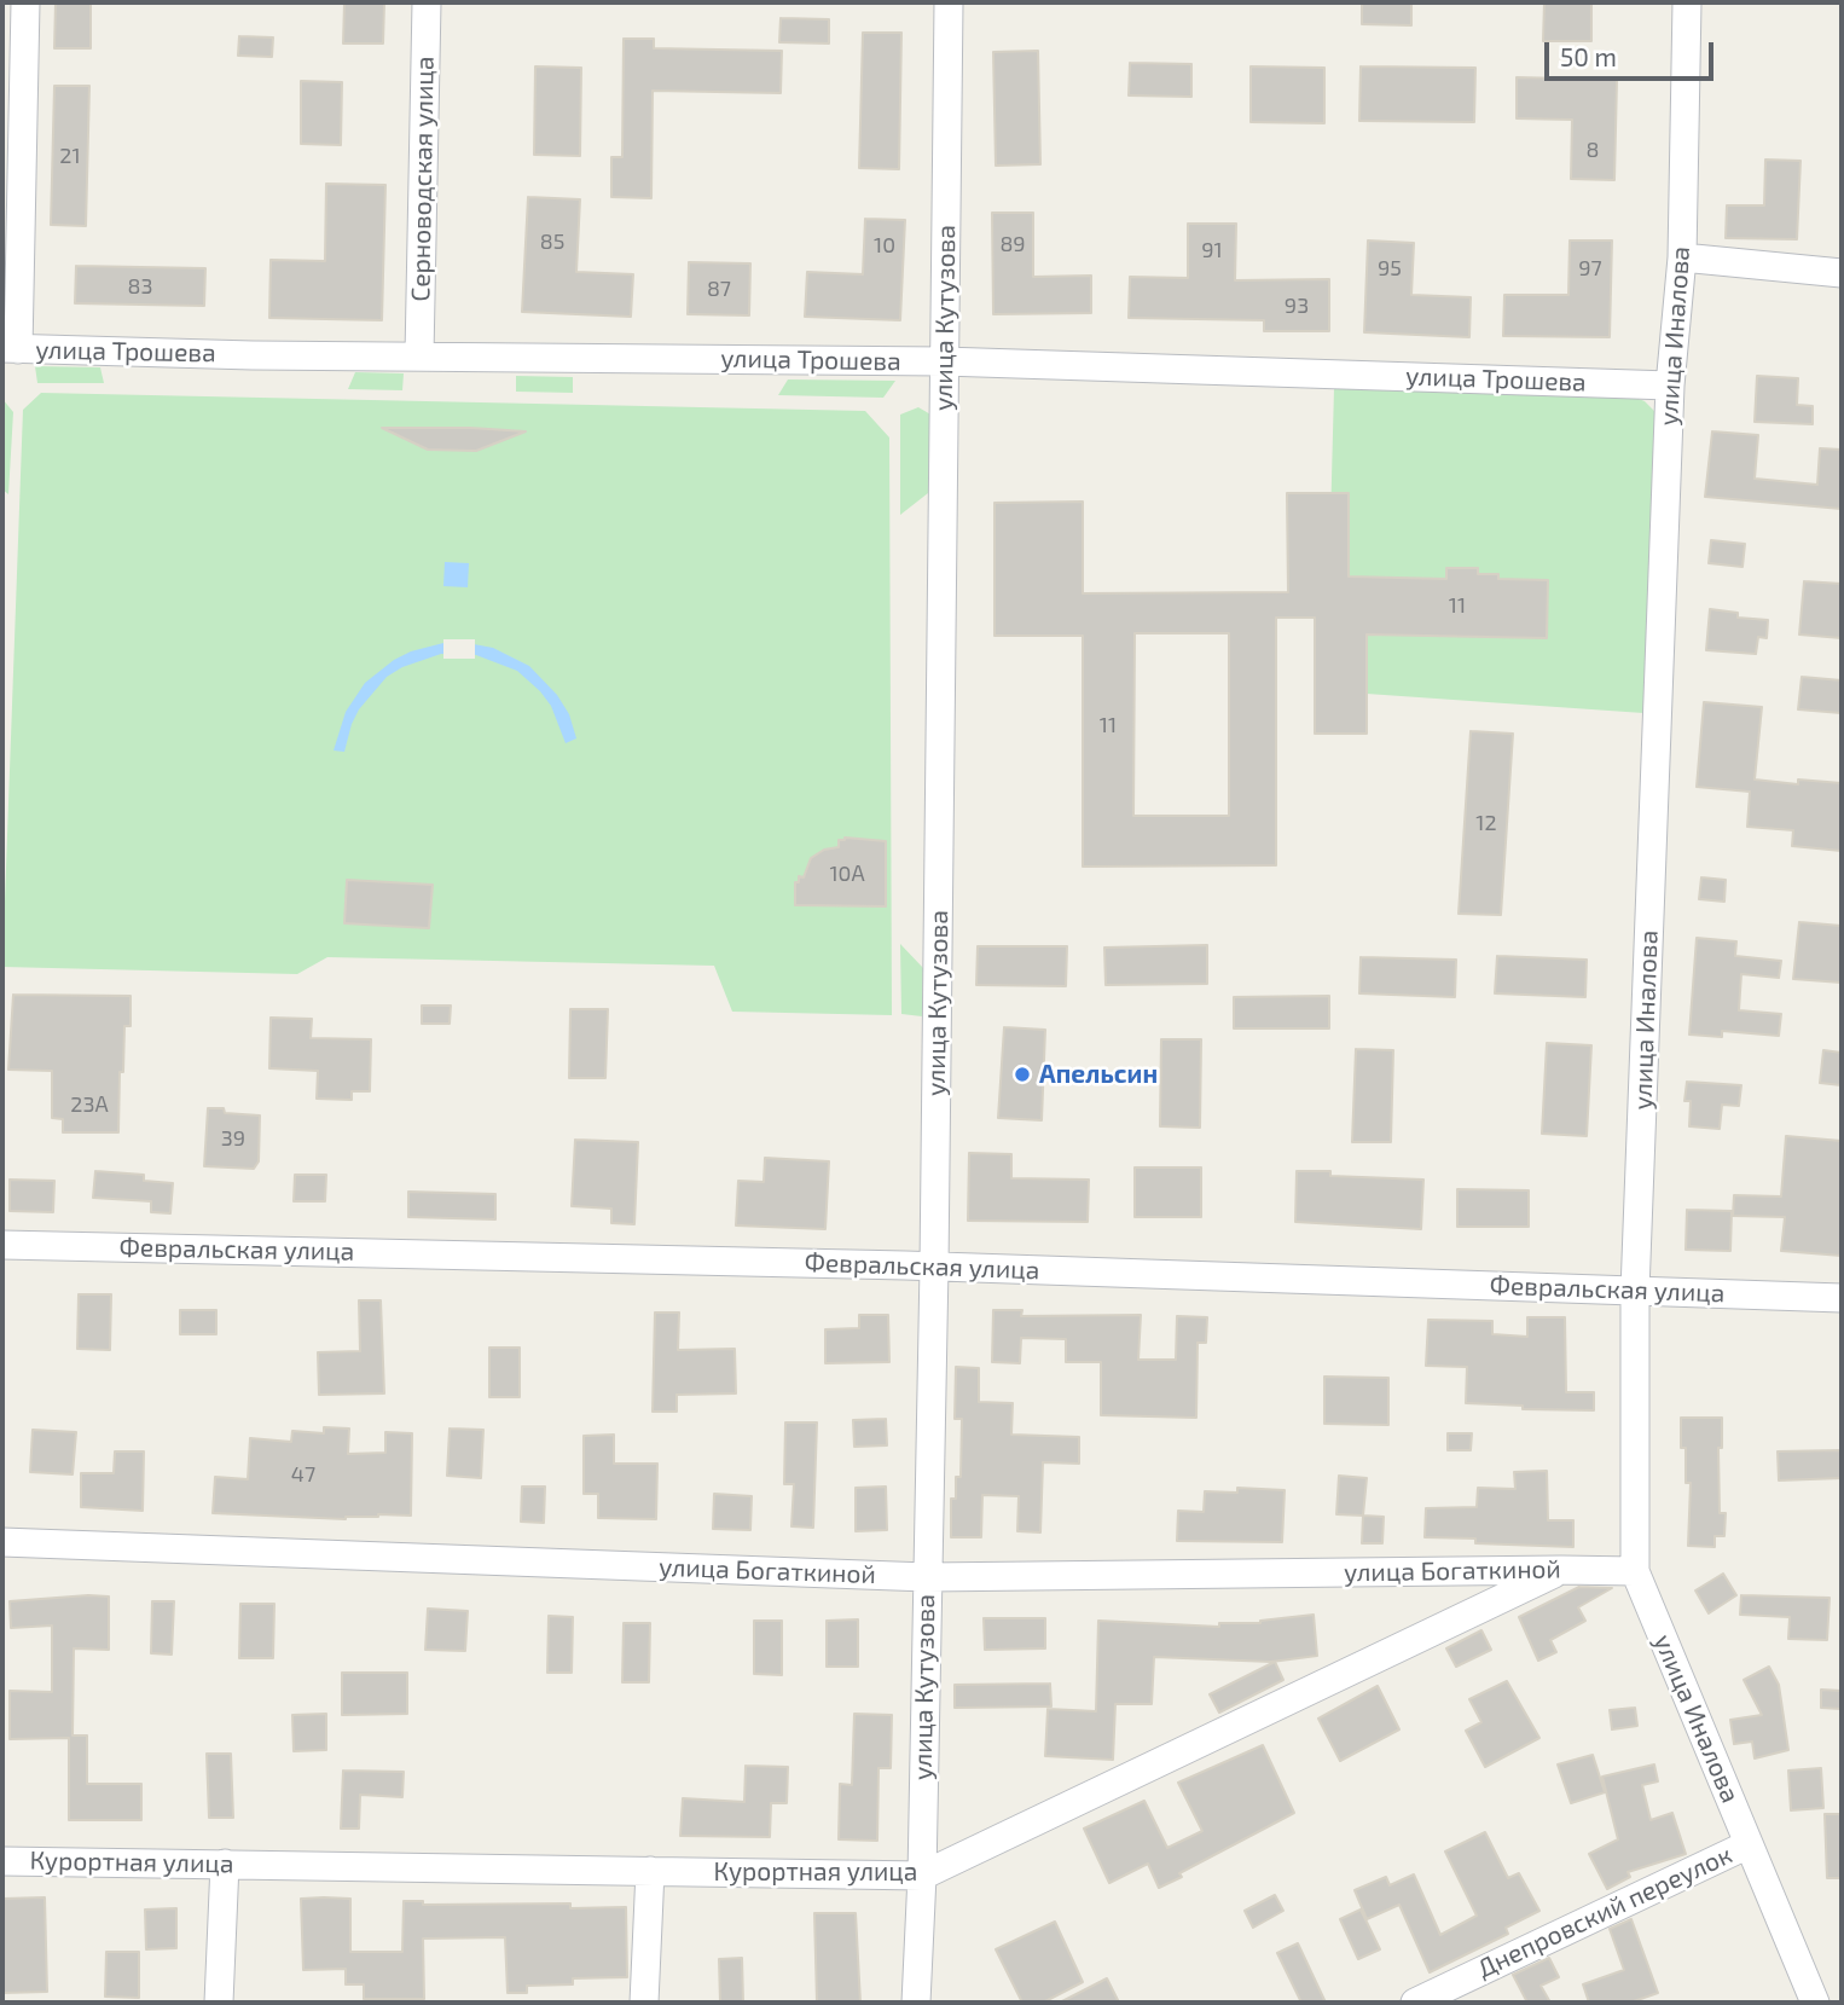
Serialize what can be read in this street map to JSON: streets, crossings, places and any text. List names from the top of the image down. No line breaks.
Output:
{"streets":{"street":["Серноводская улица","улица Кутузова","улица Иналова","улица Трошева","Февральская улица","улица Богаткиной","Курортная улица","Днепровский переулок"]},"crossings":[["Серноводская улица","улица Трошева"],["улица Кутузова","улица Трошева"],["улица Кутузова","Февральская улица"],["улица Кутузова","улица Богаткиной"],["улица Кутузова","Курортная улица"],["улица Иналова","улица Трошева"],["улица Иналова","Февральская улица"],["улица Иналова","улица Богаткиной"],["улица Иналова","Днепровский переулок"],["улица Богаткиной","Курортная улица"]],"places":["Апельсин"],"house_numbers":["8","21","85","89","10","91","95","97","83","87","93","11","11","12","10А","23А","39","47"],"scale_bar":"50 m"}
